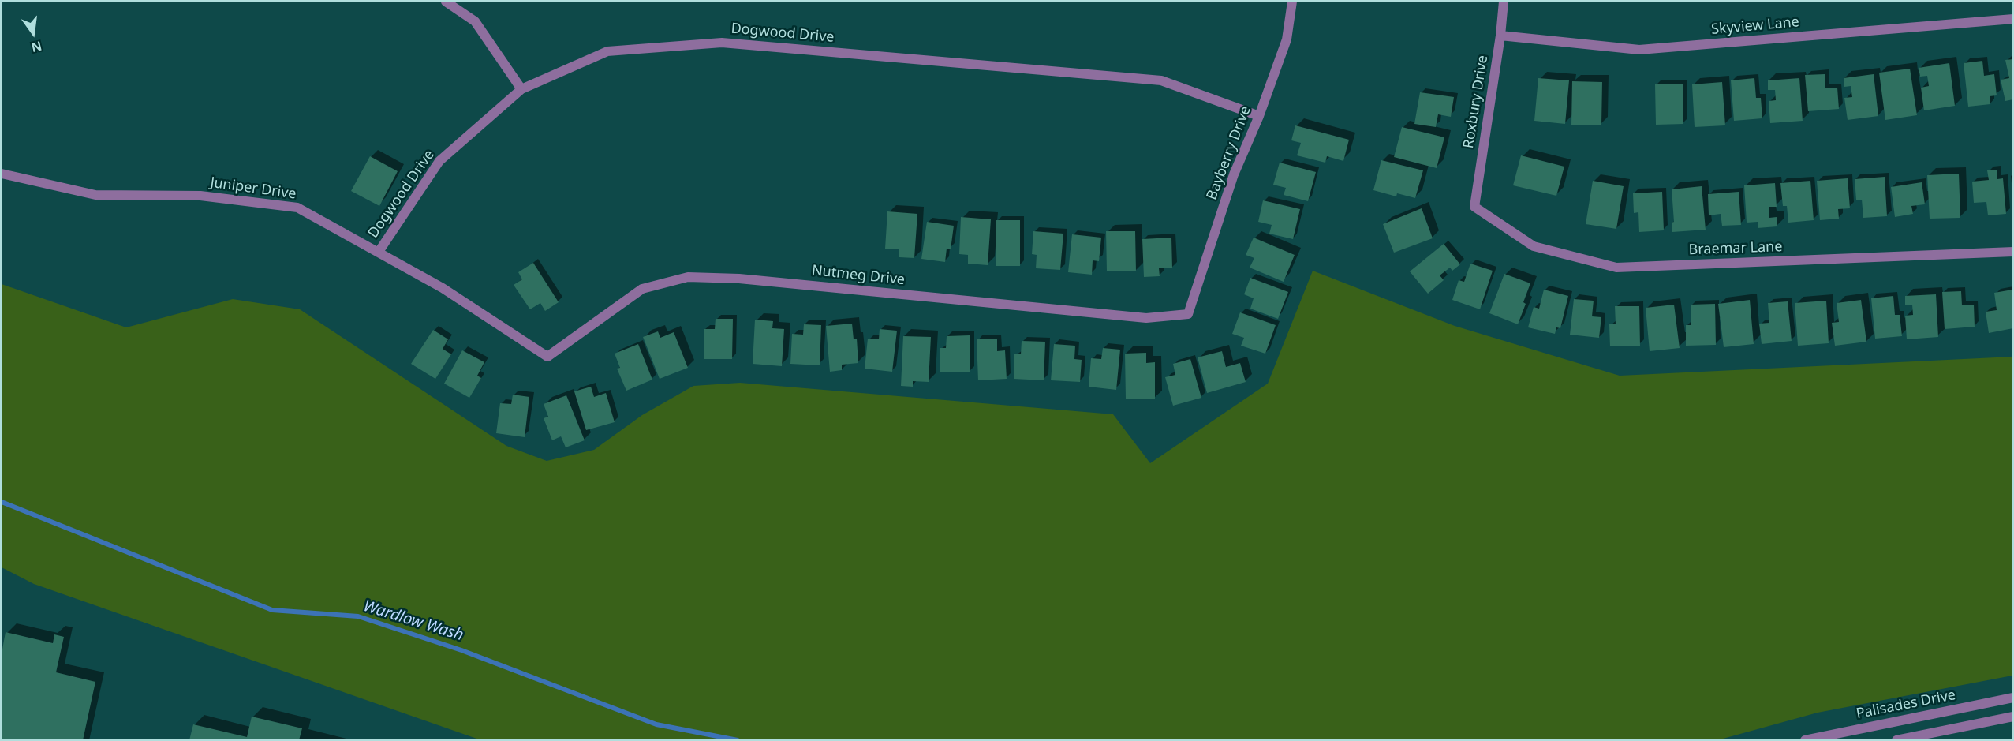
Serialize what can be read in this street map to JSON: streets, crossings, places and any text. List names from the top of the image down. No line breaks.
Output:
{"streets":{"street":["Skyview Lane","Dogwood Drive","Roxbury Drive","Bayberry Drive","Juniper Drive","Braemar Lane","Nutmeg Drive","Palisades Drive"]},"crossings":[["Skyview Lane","Roxbury Drive"],["Dogwood Drive","Bayberry Drive"],["Dogwood Drive","Juniper Drive"],["Roxbury Drive","Braemar Lane"],["Bayberry Drive","Nutmeg Drive"],["Juniper Drive","Nutmeg Drive"]],"water":["Wardlow Wash"],"north":"bottom"}
